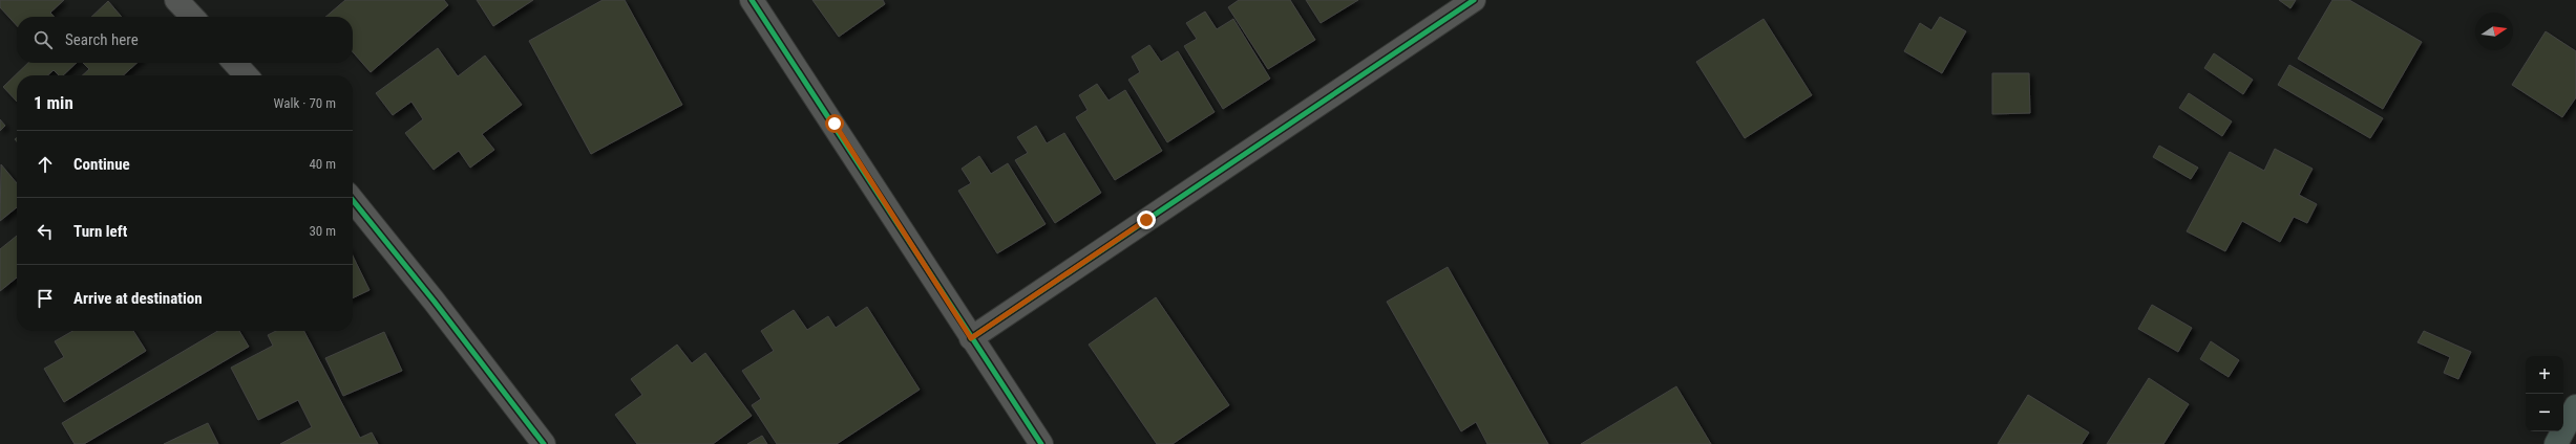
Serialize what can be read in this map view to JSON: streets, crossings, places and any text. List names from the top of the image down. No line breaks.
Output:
{"north":"right","page":{"search":"Search here","heading":["1 min","Walk · 70 m"],"list":[["Continue","40 m"],["Turn left","30 m"],"Arrive at destination"],"map_buttons":["+","−"]}}
